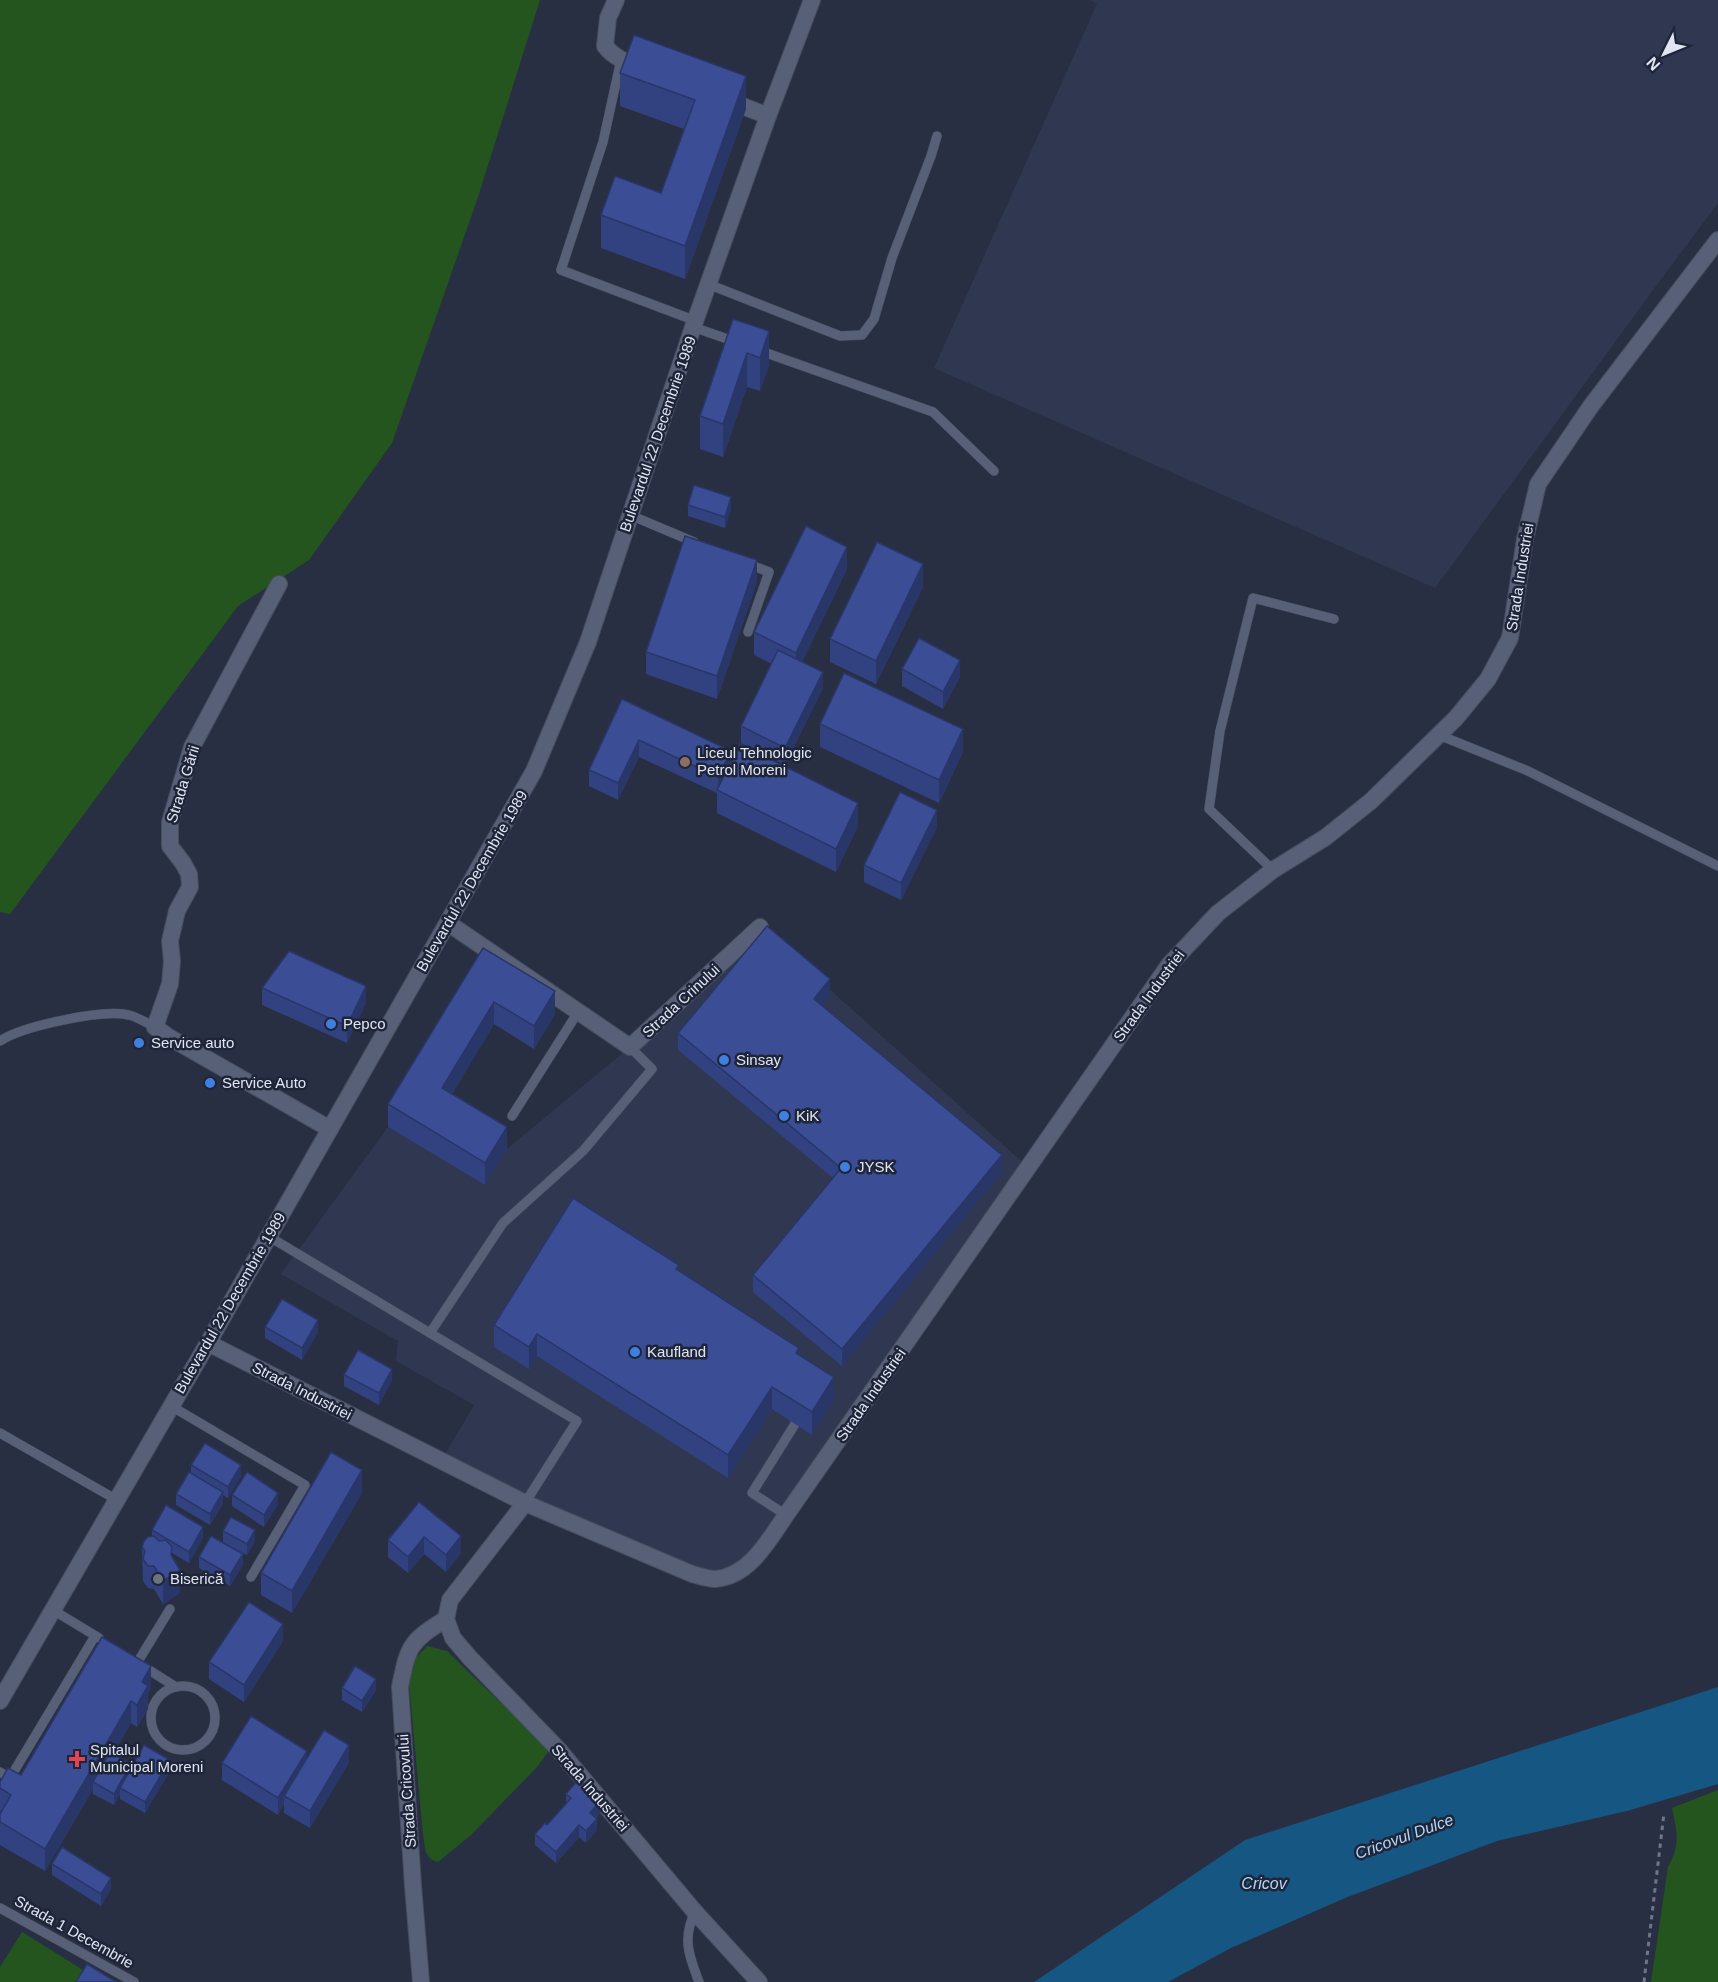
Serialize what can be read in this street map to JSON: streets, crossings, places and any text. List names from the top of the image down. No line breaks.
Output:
{"streets":{"street":["Bulevardul 22 Decembrie 1989","Strada Industriei","Strada Gării","Strada Crinului","Strada Cricovului"],"lane":["Strada 1 Decembrie"]},"crossings":[["Bulevardul 22 Decembrie 1989","Strada Industriei"],["Bulevardul 22 Decembrie 1989","Strada Crinului"],["Strada Industriei","Strada Cricovului"]],"water":["Cricovul Dulce","Cricov"],"places":{"other":["Liceul Tehnologic Petrol Moreni","Pepco","Service auto","Sinsay","Service Auto","KiK","JYSK","Kaufland","Biserică"],"health":["Spitalul Municipal Moreni"]},"north":"bottom left"}
